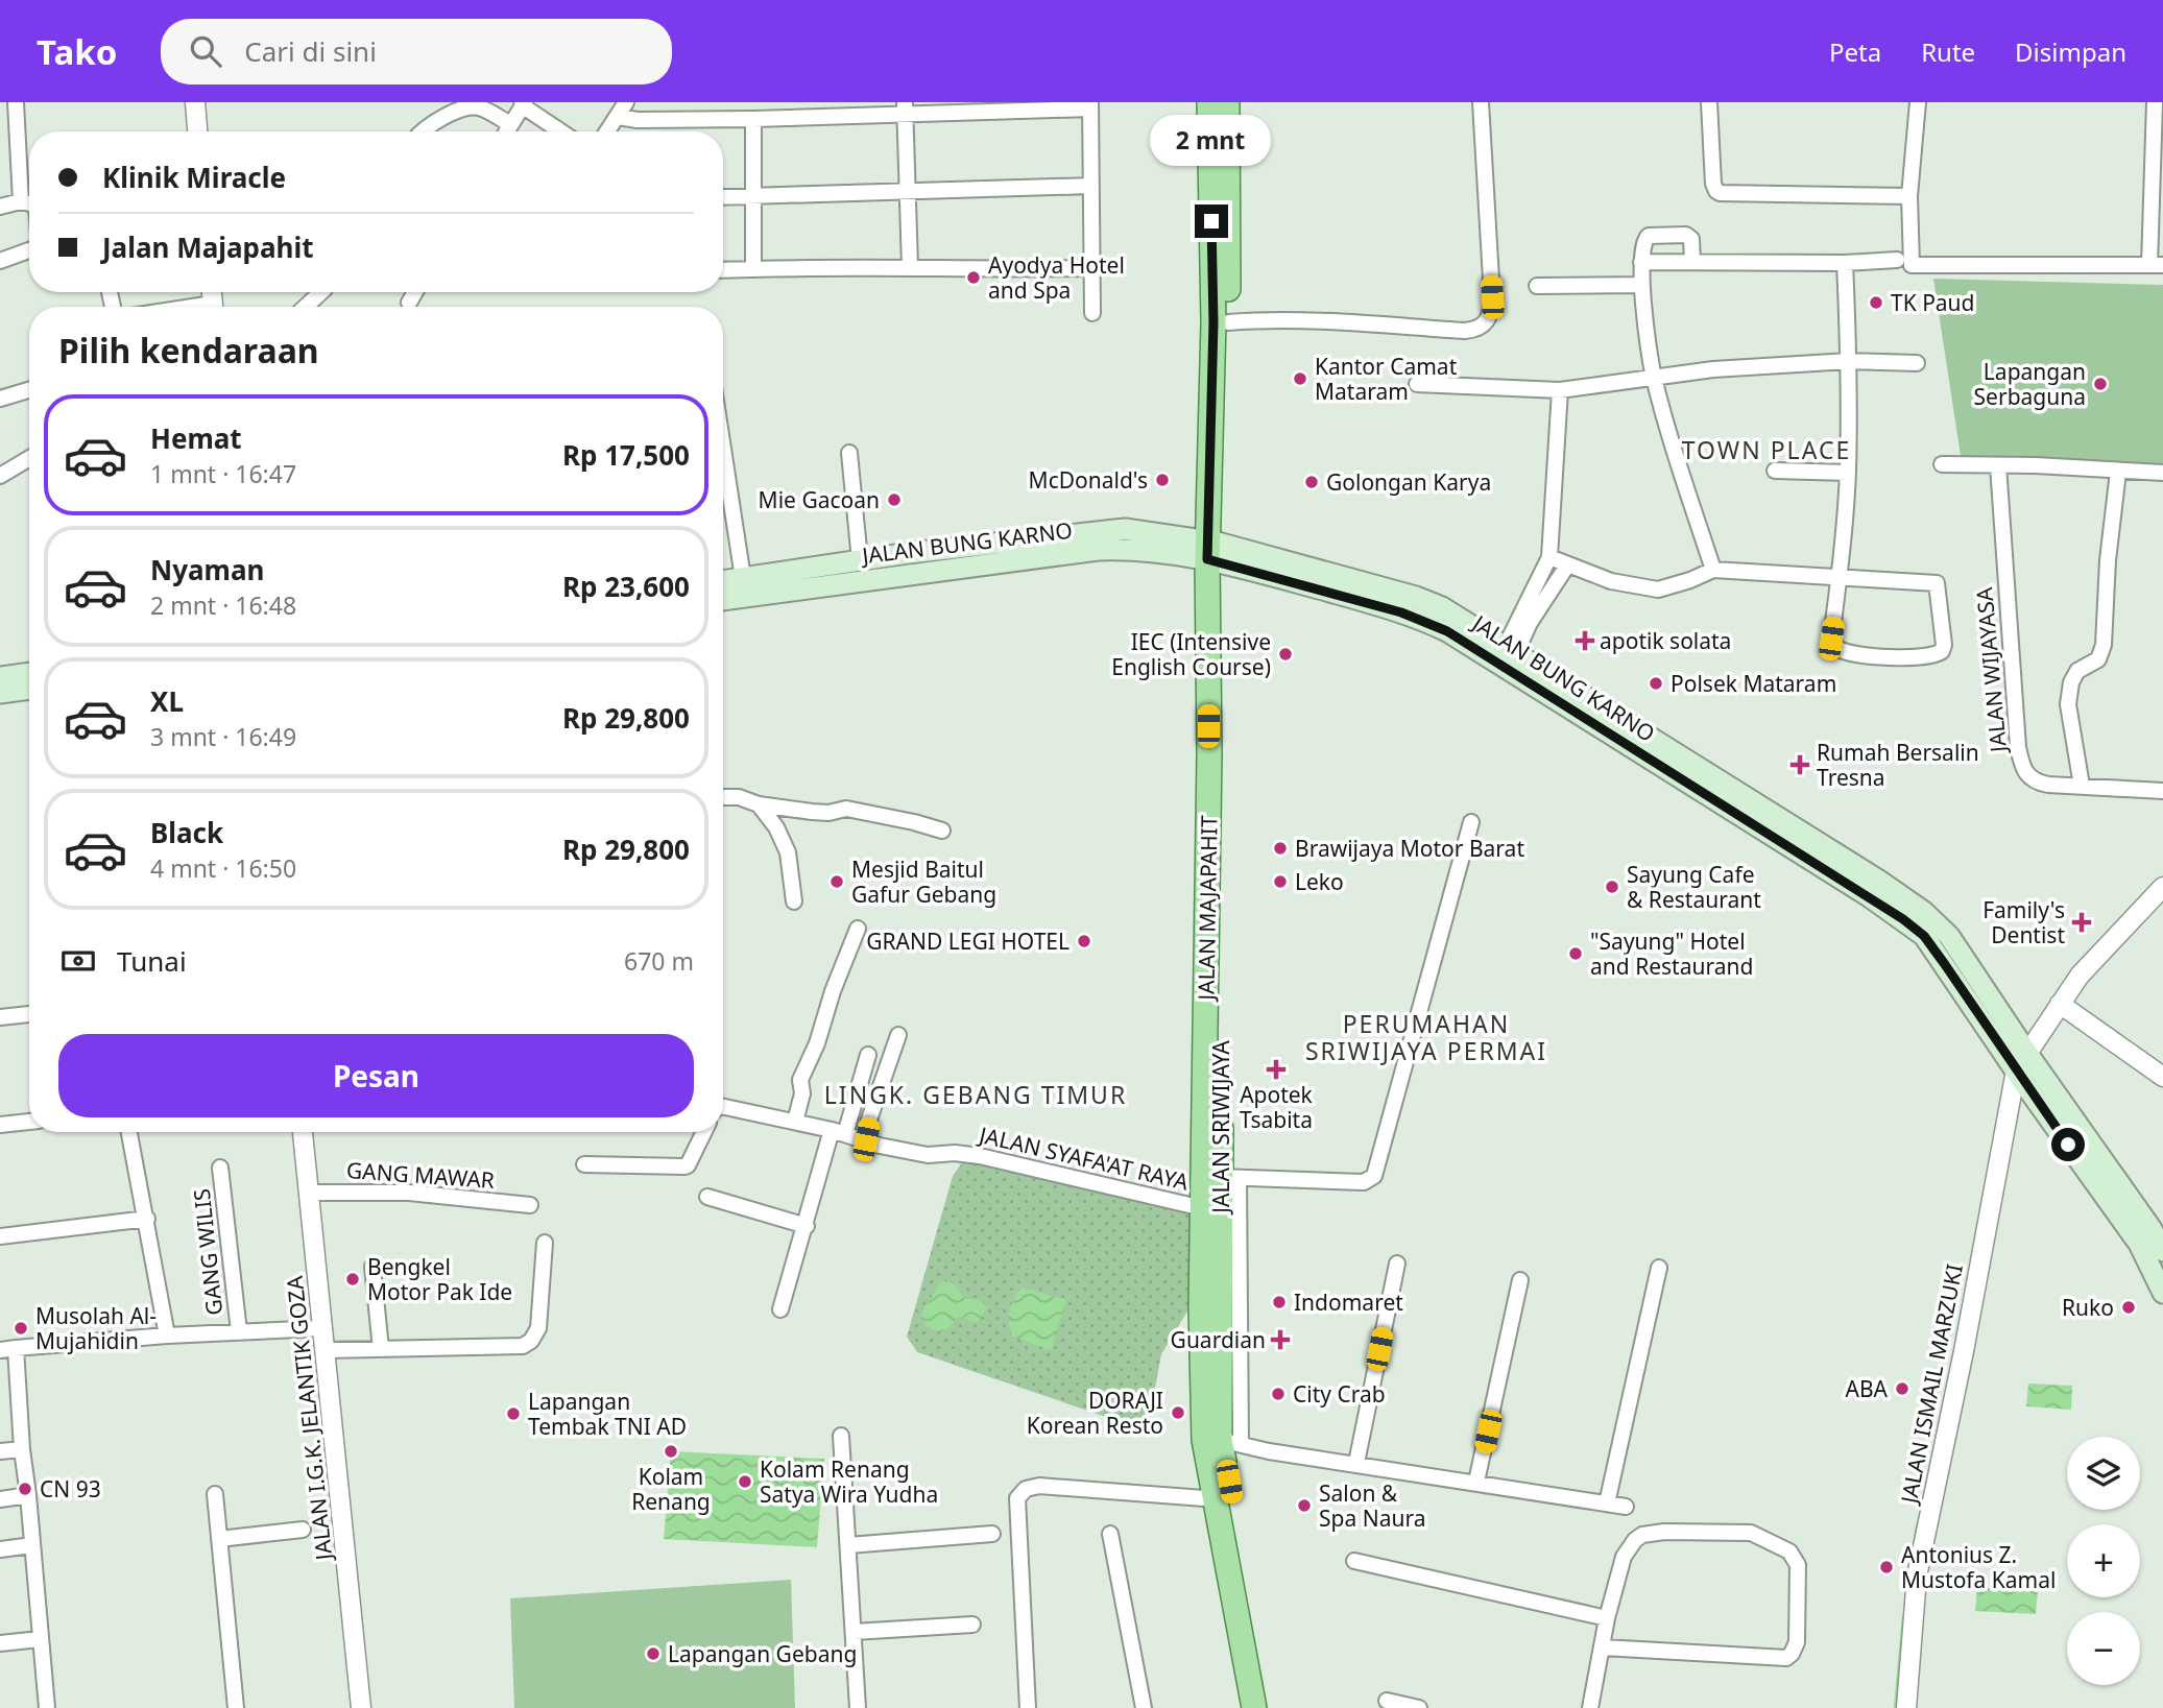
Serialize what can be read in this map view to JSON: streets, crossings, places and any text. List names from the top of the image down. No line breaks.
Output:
{"streets":{"main road":["JALAN BUNG KARNO","JALAN SRIWIJAYA"],"street":["JALAN WIJAYASA","JALAN SYAFA'AT RAYA","GANG MAWAR","GANG WILIS","JALAN ISMAIL MARZUKI","JALAN I.G.K. JELANTIK GOZA"]},"crossings":[["JALAN BUNG KARNO","JALAN SRIWIJAYA"],["JALAN SRIWIJAYA","JALAN SYAFA'AT RAYA"],["GANG MAWAR","JALAN I.G.K. JELANTIK GOZA"]],"districts":["TOWN PLACE","PERUMAHAN SRIWIJAYA PERMAI","LINGK. GEBANG TIMUR"],"places":{"other":["Ayodya Hotel and Spa","TK Paud","Kantor Camat Mataram","Lapangan Serbaguna","McDonald's","Golongan Karya","Mie Gacoan","IEC (Intensive English Course)","Polsek Mataram","Brawijaya Motor Barat","Mesjid Baitul Gafur Gebang","Leko","Sayung Cafe & Restaurant","GRAND LEGI HOTEL","\"Sayung\" Hotel and Restaurand","Bengkel Motor Pak Ide","Indomaret","Ruko","Musolah Al- Mujahidin","ABA","City Crab","DORAJI Korean Resto","Lapangan Tembak TNI AD","Kolam Renang","Kolam Renang Satya Wira Yudha","CN 93","Salon & Spa Naura","Antonius Z. Mustofa Kamal","Lapangan Gebang"],"health":["apotik solata","Rumah Bersalin Tresna","Family's Dentist","Apotek Tsabita","Guardian"]},"page":{"header":"Tako","search":"Cari di sini","nav":["Peta","Rute","Disimpan"],"bubble":"2 mnt","banner":["Klinik Miracle","Jalan Majapahit"],"heading":"Pilih kendaraan","list":[{"name":"Hemat","note":"1 mnt · 16:47","value":"Rp 17,500"},{"name":"Nyaman","note":"2 mnt · 16:48","value":"Rp 23,600"},{"name":"XL","note":"3 mnt · 16:49","value":"Rp 29,800"},{"name":"Black","note":"4 mnt · 16:50","value":"Rp 29,800"}],"pay":["Tunai","670 m"],"buttons":"Pesan","map_buttons":["+","−"]}}
